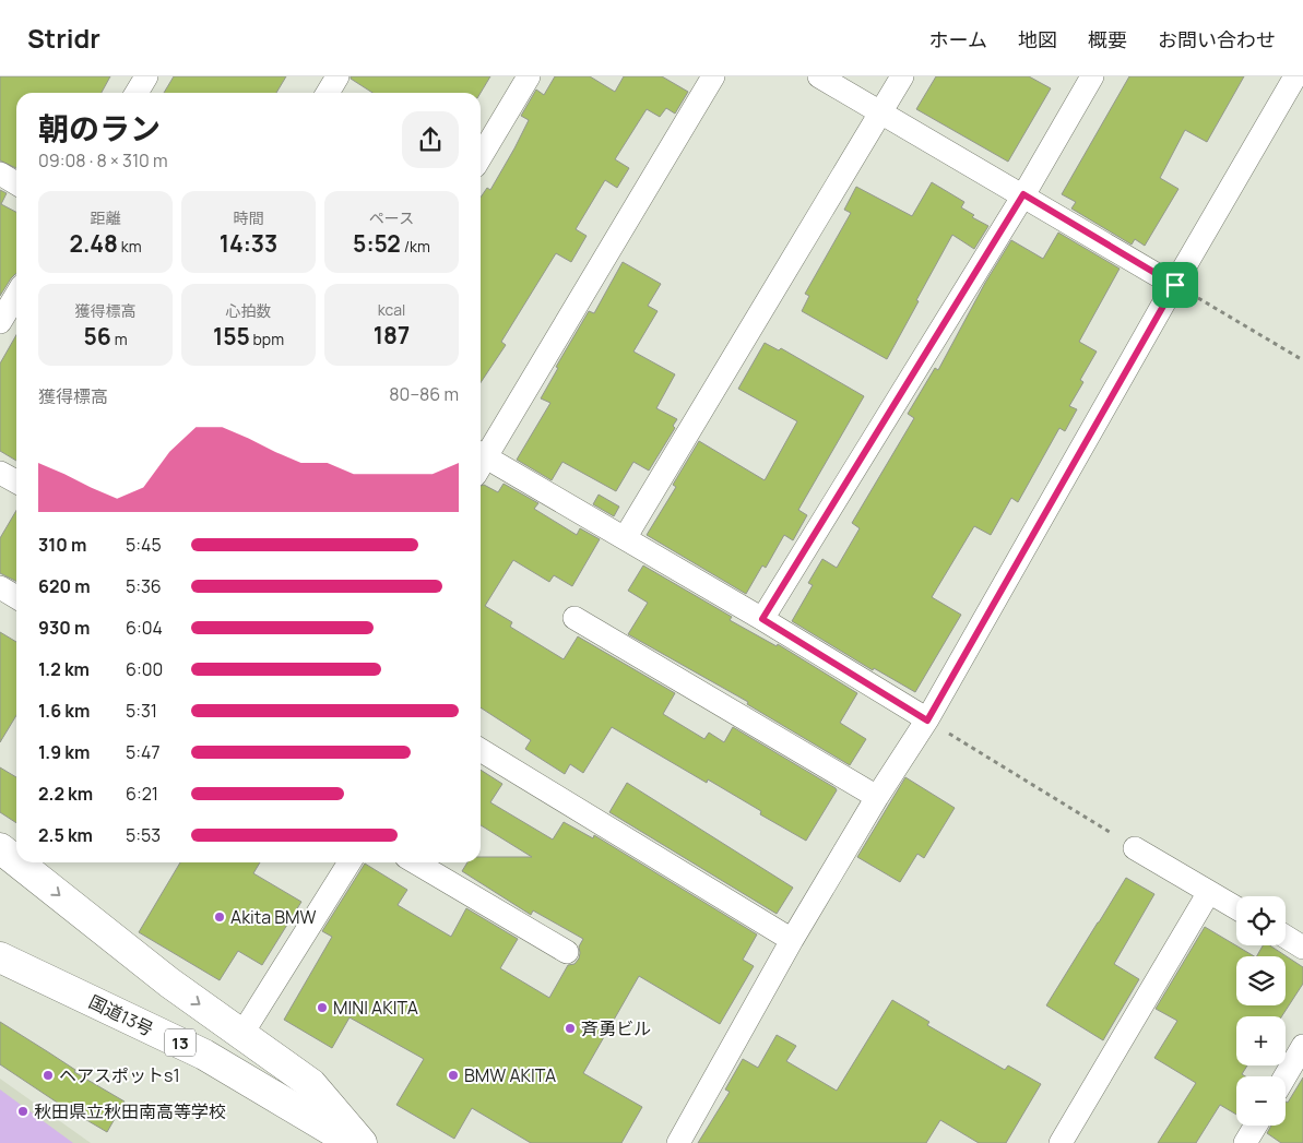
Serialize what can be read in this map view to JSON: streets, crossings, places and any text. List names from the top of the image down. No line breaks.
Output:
{"streets":{"main road":["国道13号","13"]},"places":["Akita BMW","MINI AKITA","斉勇ビル","ヘアスポットs1","BMW AKITA","秋田県立秋田南高等学校"],"page":{"header":"Stridr","nav":["ホーム","地図","概要","お問い合わせ"],"heading":["朝のラン","09:08 · 8 × 310 m"],"stats":[["距離","2.48 km"],["時間","14:33"],["ペース","5:52 /km"],["獲得標高","56 m"],["心拍数","155 bpm"],["kcal","187"]],"chart":["獲得標高","80–86 m"],"list":[{"name":"310 m","note":"5:45"},{"name":"620 m","note":"5:36"},{"name":"930 m","note":"6:04"},{"name":"1.2 km","note":"6:00"},{"name":"1.6 km","note":"5:31"},{"name":"1.9 km","note":"5:47"},{"name":"2.2 km","note":"6:21"},{"name":"2.5 km","note":"5:53"}],"map_buttons":["+","−"]}}
